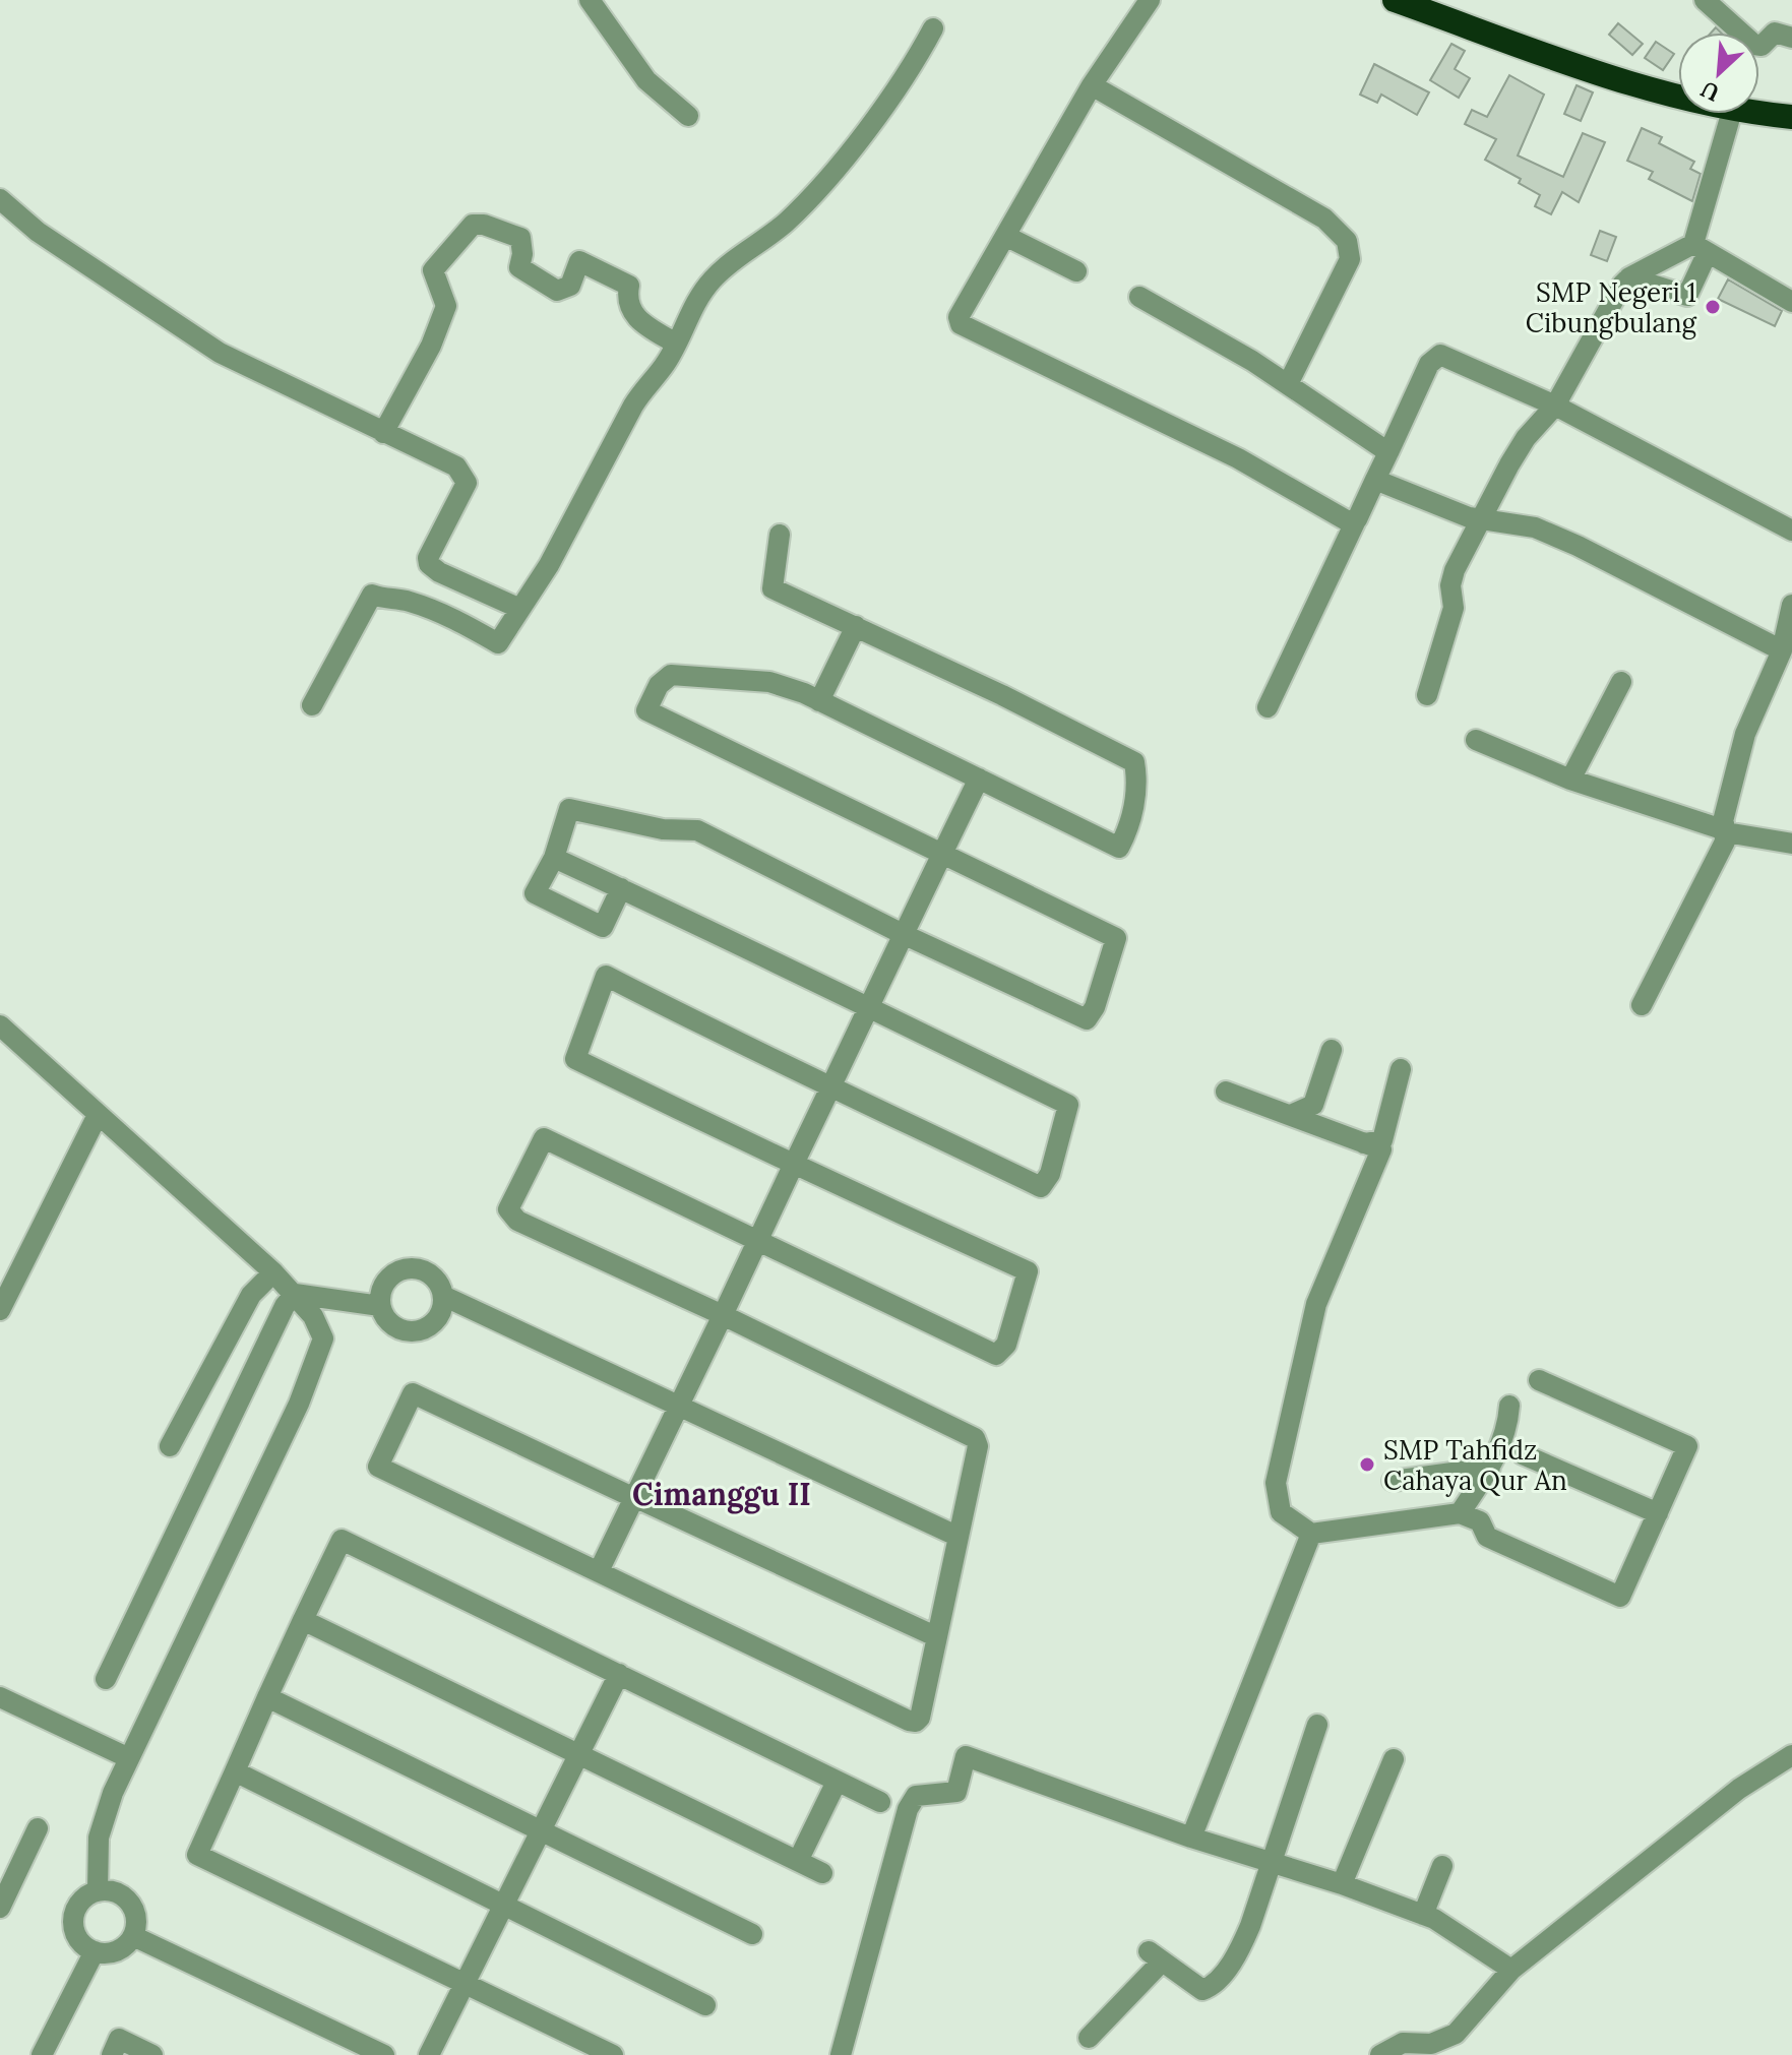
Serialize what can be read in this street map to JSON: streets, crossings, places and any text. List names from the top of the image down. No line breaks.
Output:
{"districts":["Cimanggu II"],"places":["SMP Negeri 1 Cibungbulang","SMP Tahfidz Cahaya Qur An"],"north":"bottom left"}
